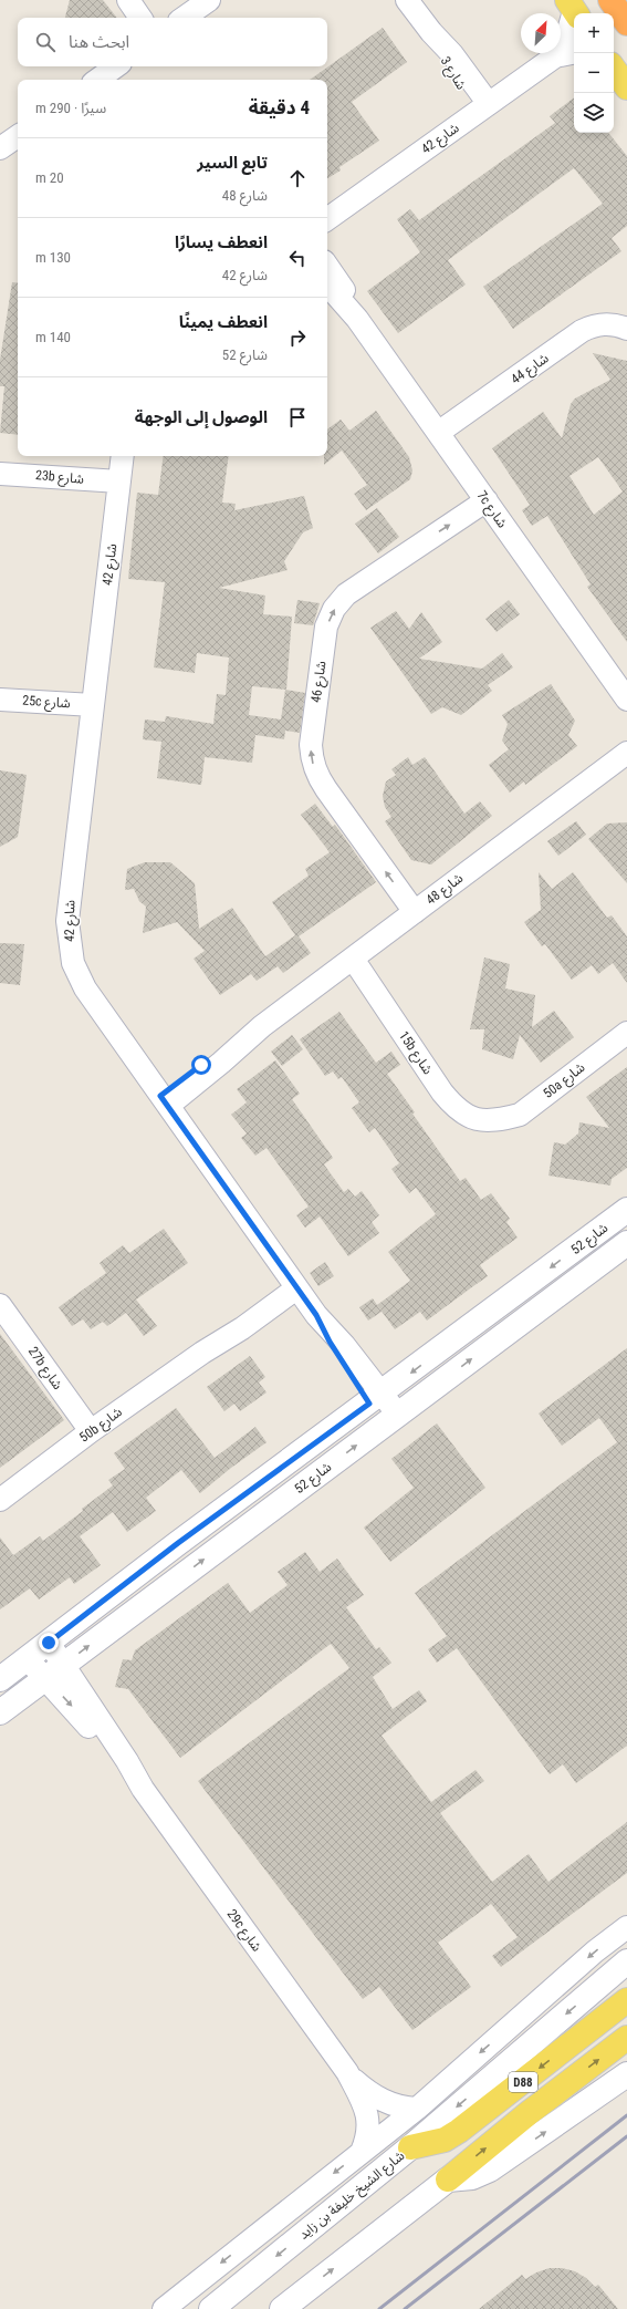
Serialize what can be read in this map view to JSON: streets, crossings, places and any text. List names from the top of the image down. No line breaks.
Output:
{"streets":{"main road":["D88","شارع الشيخ خليفة بن زايد"],"street":["شارع 3","شارع 42","شارع 44","23b شارع","7c شارع","شارع 46","25c شارع","شارع 48","15b شارع","50a شارع","شارع 52","27b شارع","50b شارع","29c شارع"]},"crossings":[["شارع 3","شارع 42"],["شارع 42","23b شارع"],["شارع 42","25c شارع"],["شارع 42","شارع 48"],["شارع 42","شارع 52"],["شارع 42","50b شارع"],["شارع 44","7c شارع"],["7c شارع","شارع 46"],["شارع 46","شارع 48"],["شارع 48","15b شارع"],["15b شارع","50a شارع"],["شارع 52","29c شارع"],["27b شارع","50b شارع"]],"north":"top right","page":{"map_buttons":["+","−"],"search":"ابحث هنا","heading":["4 دقيقة","سيرًا · 290 m"],"list":[["تابع السير","شارع 48","20 m"],["انعطف يسارًا","شارع 42","130 m"],["انعطف يمينًا","شارع 52","140 m"],"الوصول إلى الوجهة"]}}
